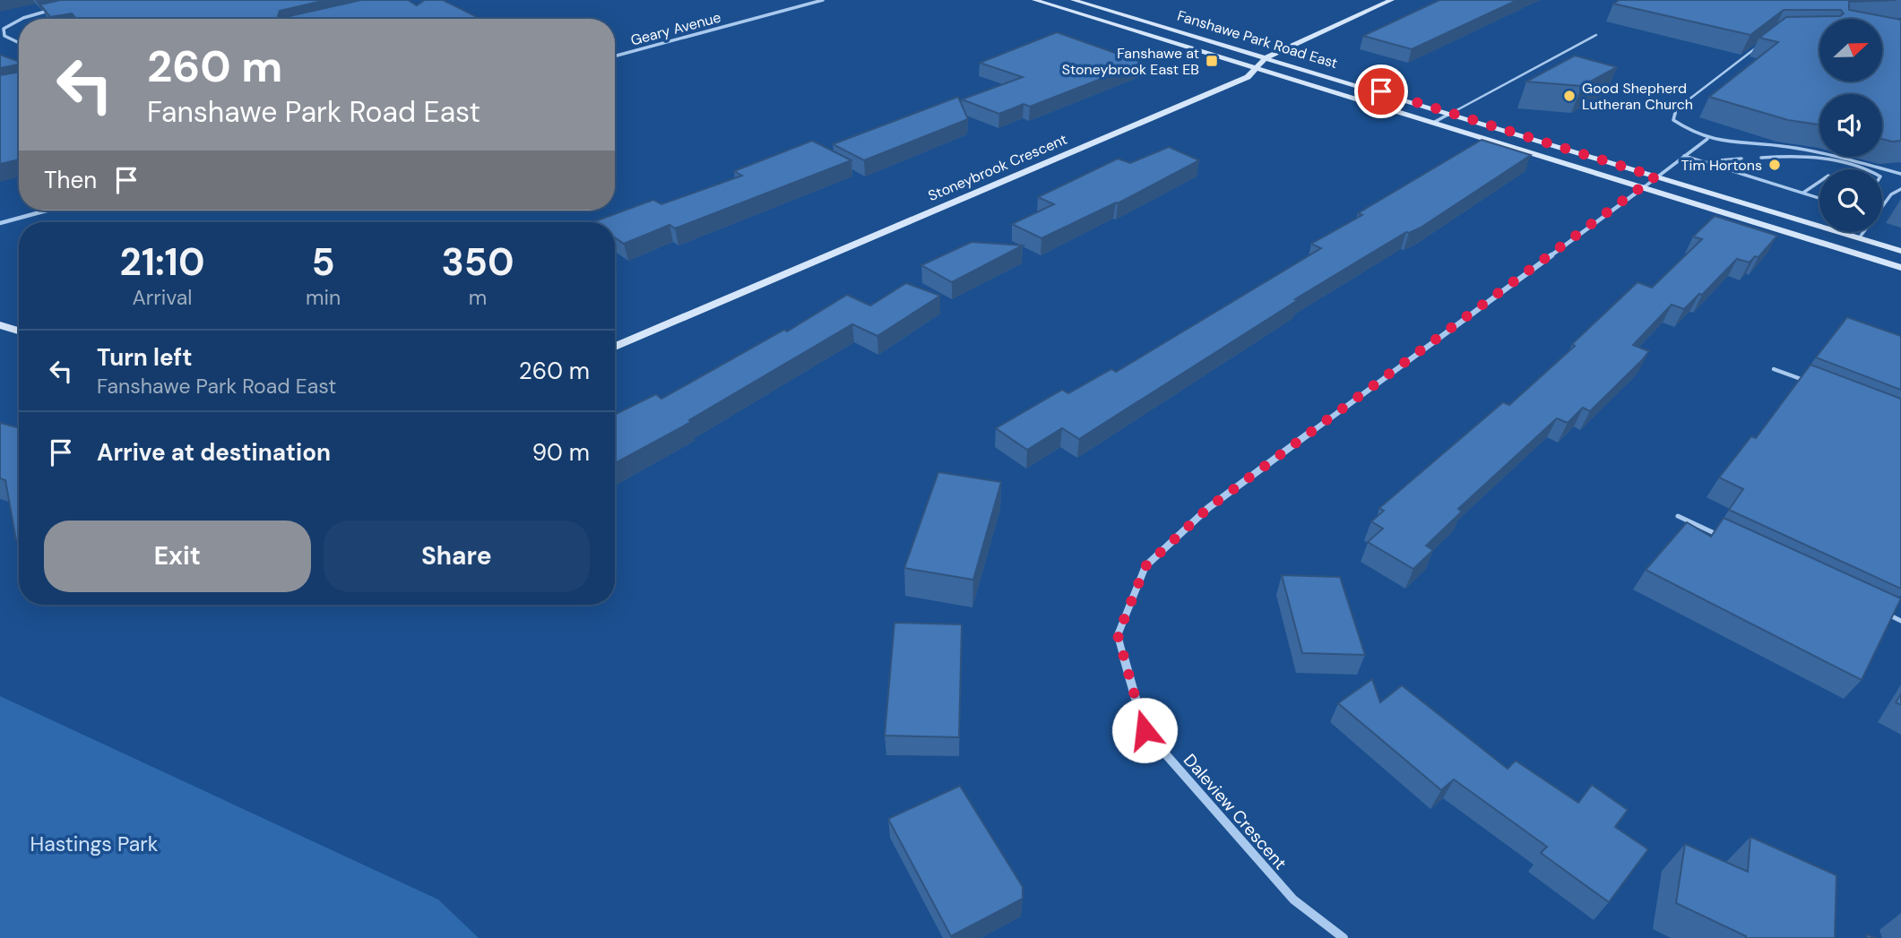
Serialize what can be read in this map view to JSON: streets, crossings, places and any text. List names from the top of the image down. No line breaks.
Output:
{"streets":{"main road":["Fanshawe Park Road East","Stoneybrook Crescent"],"street":["Geary Avenue","Daleview Crescent"]},"crossings":[["Fanshawe Park Road East","Stoneybrook Crescent"],["Fanshawe Park Road East","Daleview Crescent"]],"parks":["Hastings Park"],"places":{"transit":["Fanshawe at Stoneybrook East EB"],"other":["Good Shepherd Lutheran Church","Tim Hortons"]},"north":"right","page":{"turn":["260 m","Fanshawe Park Road East"],"then":"Then","eta":["21:10","Arrival","5","min","350","m"],"list":[{"name":"Turn left","note":"Fanshawe Park Road East","value":"260 m"},{"name":"Arrive at destination","value":"90 m"}],"buttons":["Exit","Share"]}}
